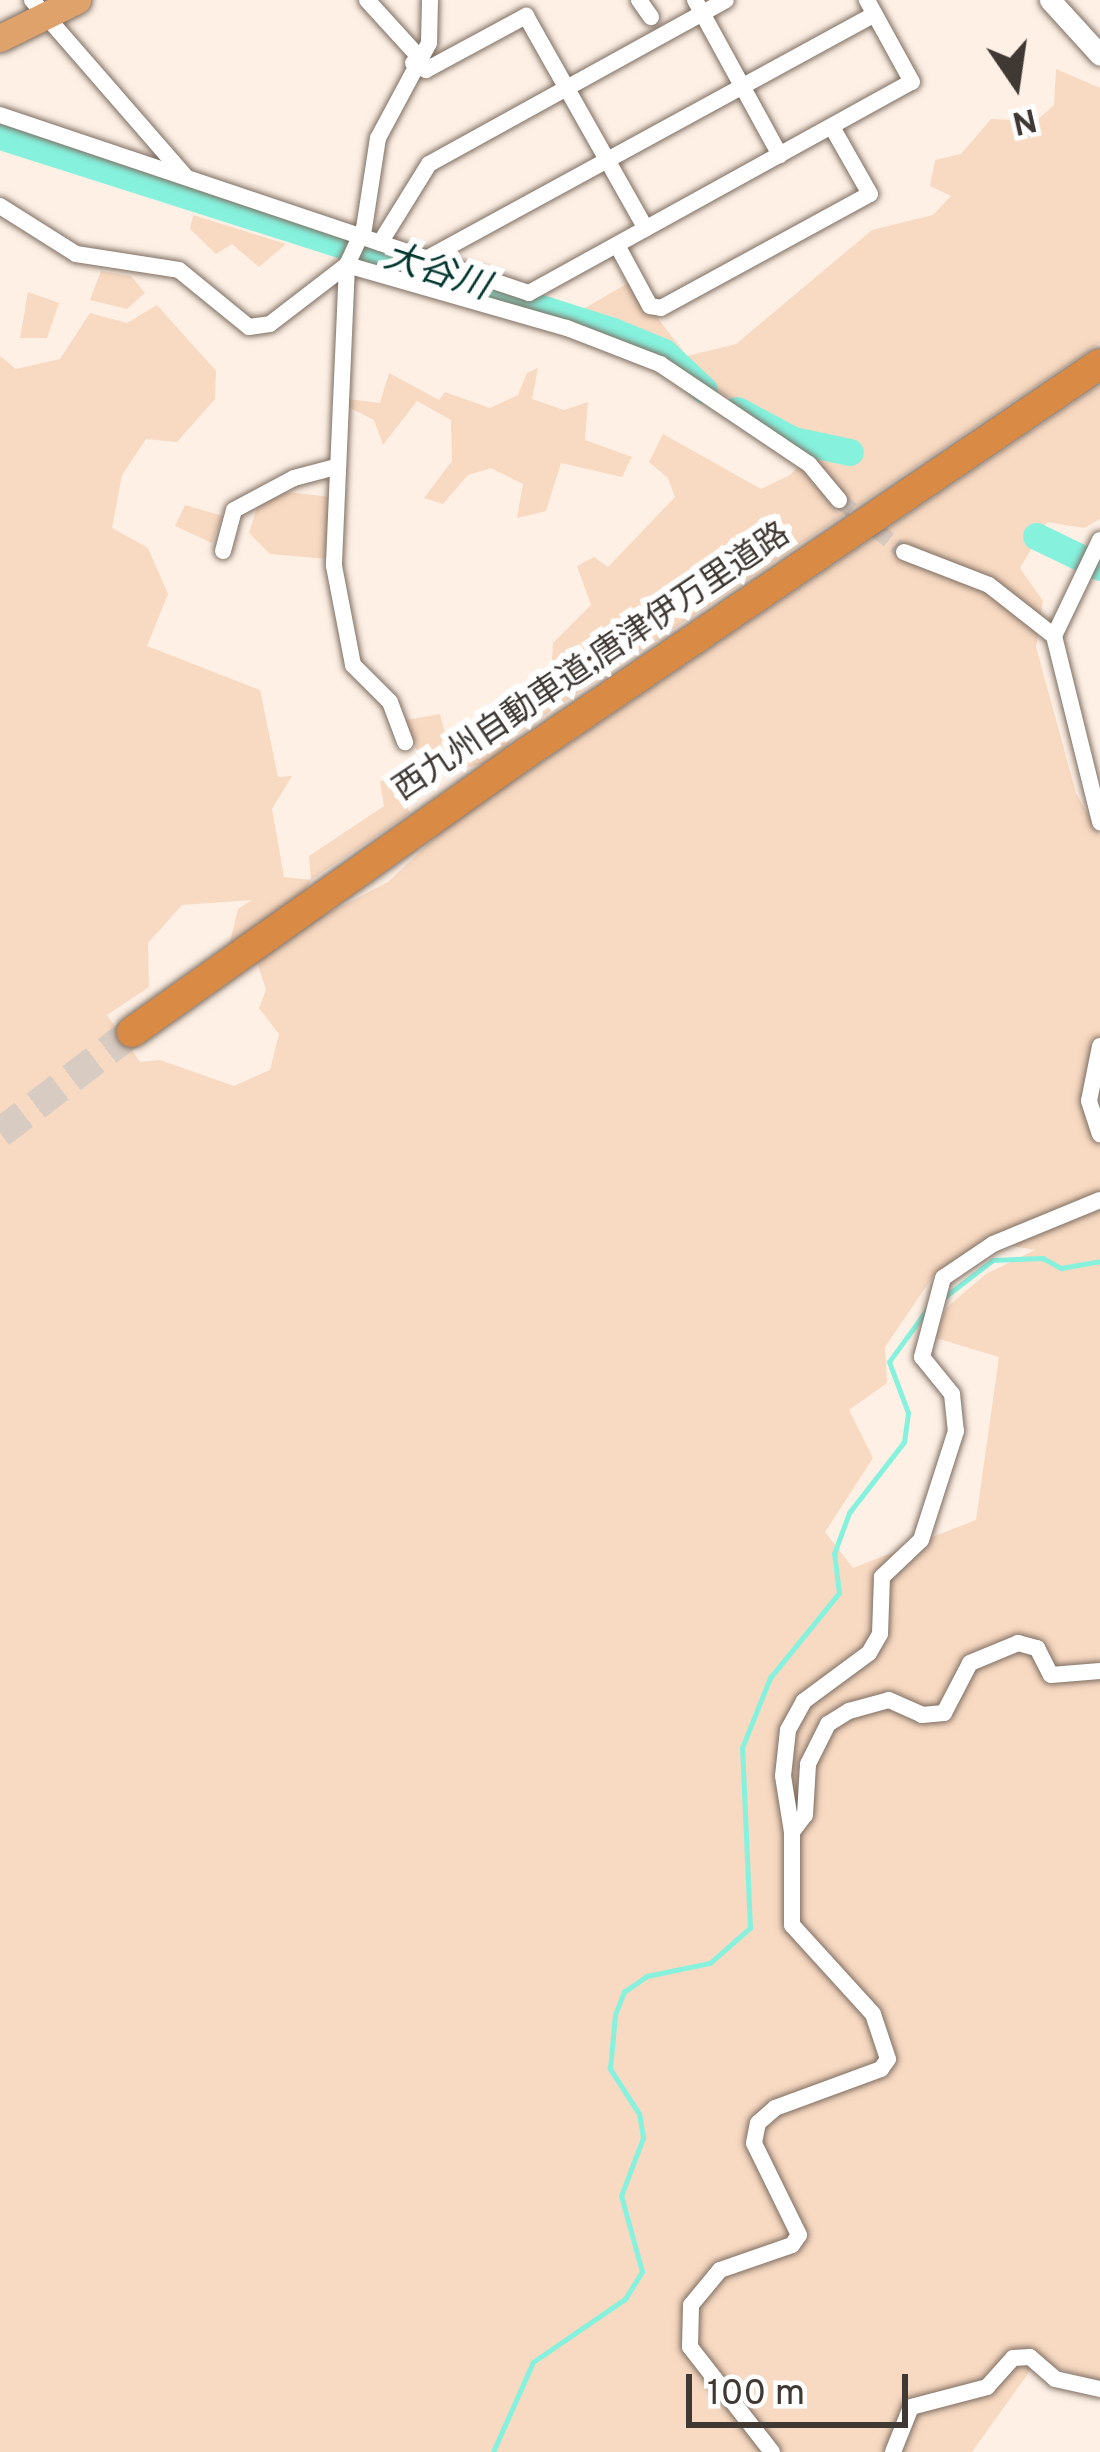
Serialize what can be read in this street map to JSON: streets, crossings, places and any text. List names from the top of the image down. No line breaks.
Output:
{"streets":{"highway":["西九州自動車道;唐津伊万里道路"]},"water":["大谷川"],"scale_bar":"100 m","north":"bottom"}
